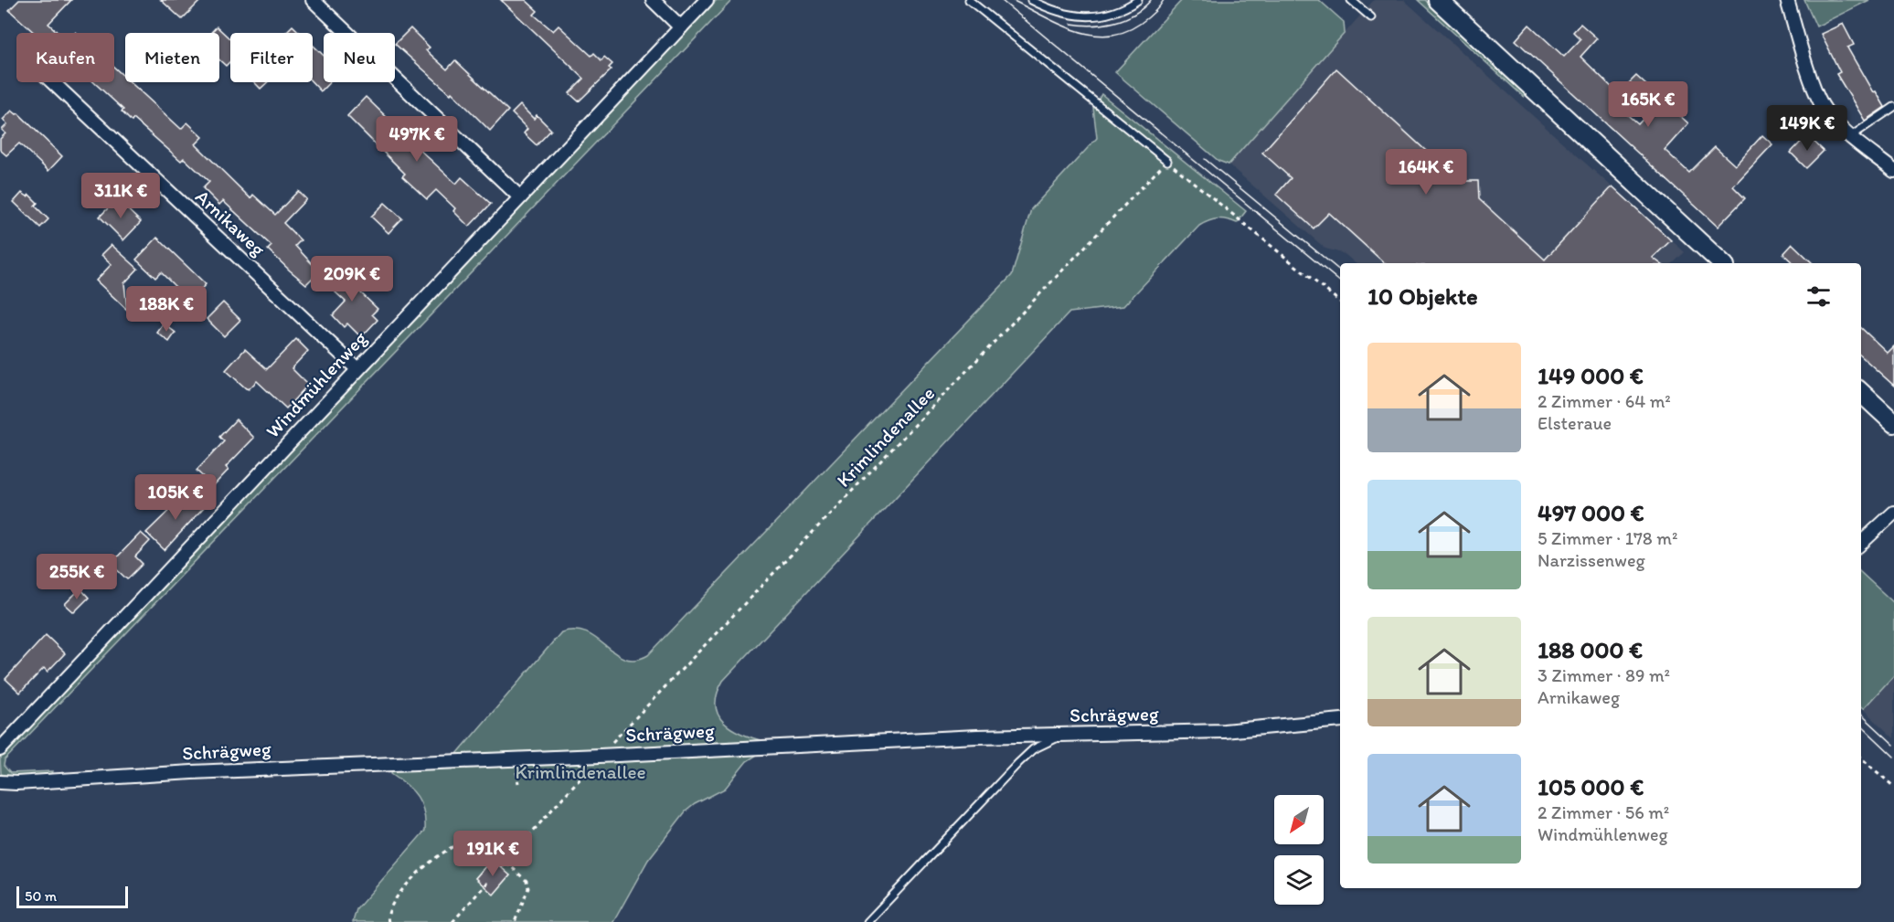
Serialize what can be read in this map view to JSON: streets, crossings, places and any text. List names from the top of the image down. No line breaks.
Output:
{"streets":{"street":["Arnikaweg","Windmühlenweg","Schrägweg"],"path":["Krimlindenallee"]},"crossings":[["Arnikaweg","Windmühlenweg"],["Krimlindenallee","Schrägweg"]],"parks":["Krimlindenallee"],"scale_bar":"50 m","north":"bottom left","page":{"chip":["Kaufen","Mieten","Filter","Neu"],"price":["165K €","149K €","497K €","164K €","311K €","209K €","188K €","105K €","255K €","191K €"],"heading":"10 Objekte","list":[{"name":"149 000 €","note":"2 Zimmer · 64 m² · Elsteraue"},{"name":"497 000 €","note":"5 Zimmer · 178 m² · Narzissenweg"},{"name":"188 000 €","note":"3 Zimmer · 89 m² · Arnikaweg"},{"name":"105 000 €","note":"2 Zimmer · 56 m² · Windmühlenweg"}],"scale":"50 m"}}
